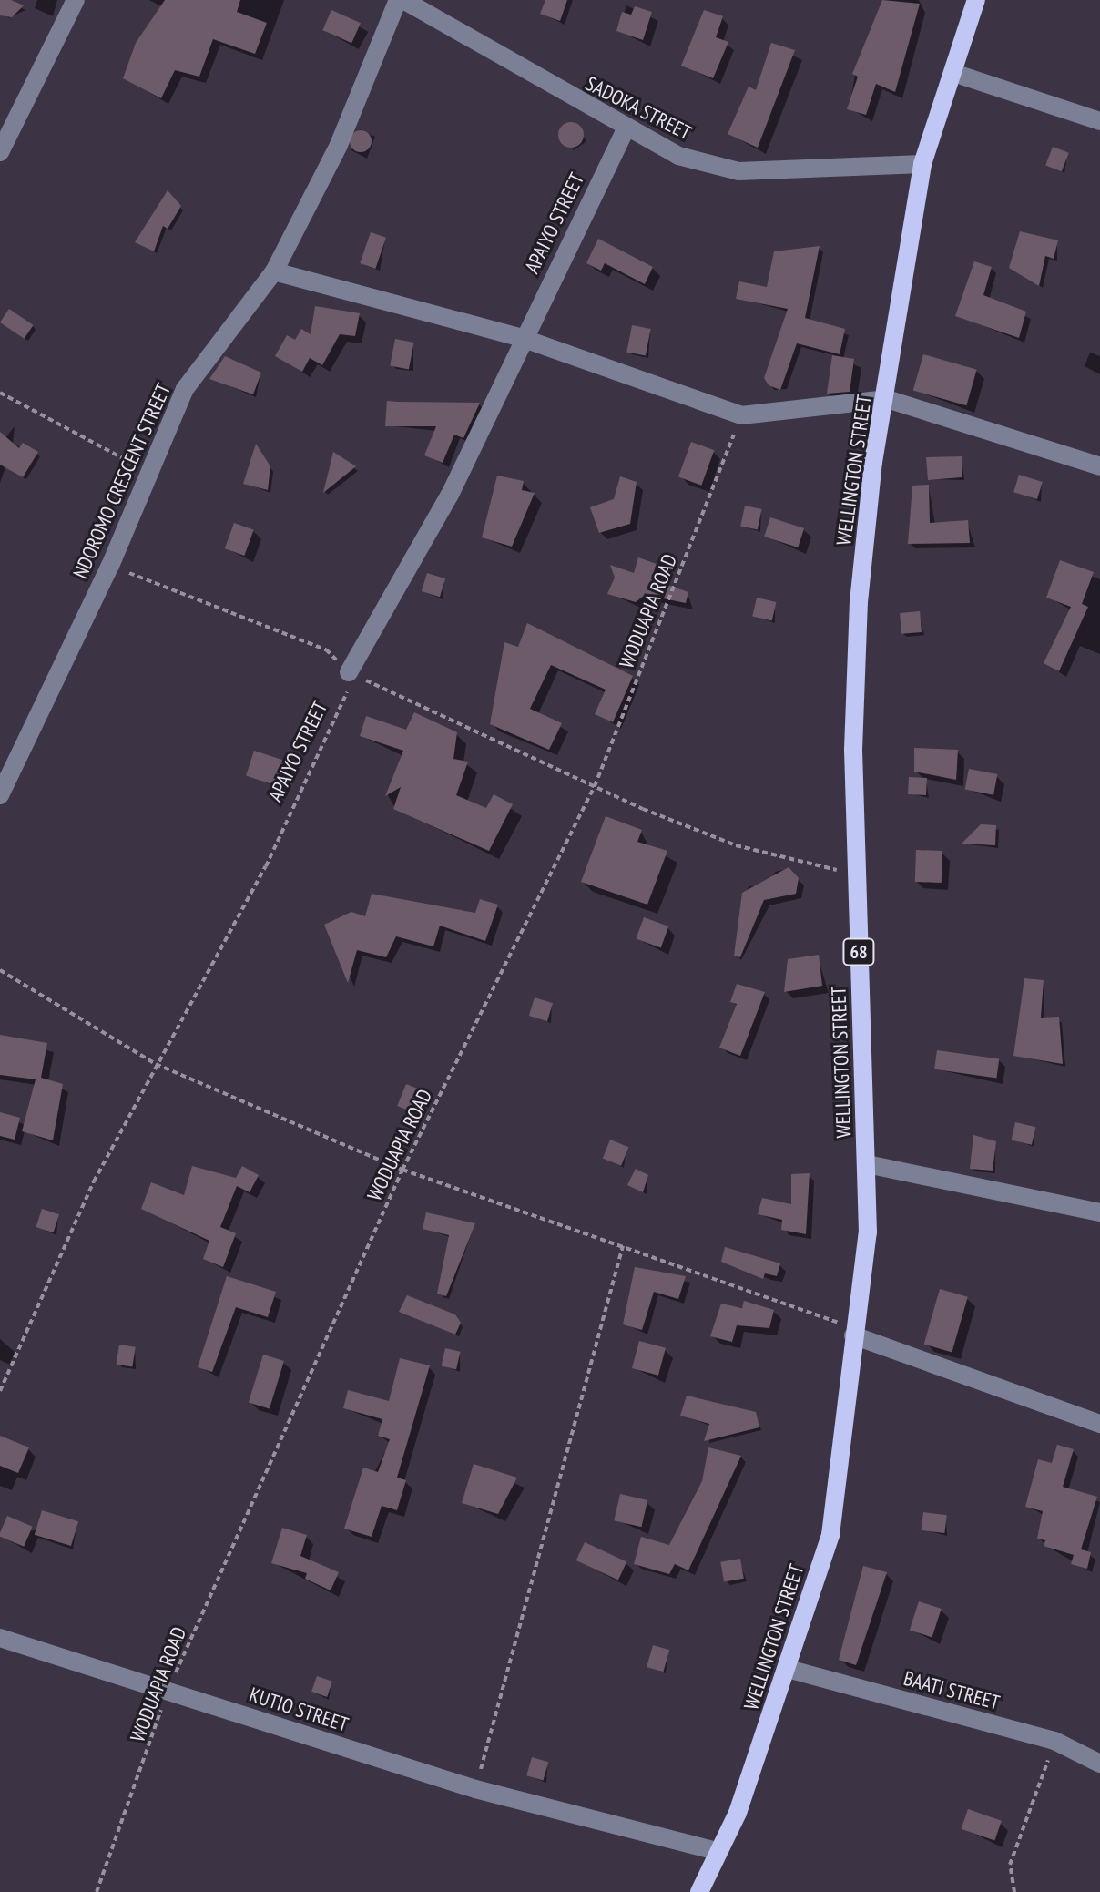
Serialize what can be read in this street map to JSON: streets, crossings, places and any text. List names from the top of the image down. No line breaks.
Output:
{"streets":{"main road":["WELLINGTON STREET","68"],"street":["SADOKA STREET","APAIYO STREET","NDOROMO CRESCENT STREET","BAATI STREET","KUTIO STREET"],"path":["WODUAPIA ROAD"]},"crossings":[["SADOKA STREET","APAIYO STREET"],["SADOKA STREET","WELLINGTON STREET"],["SADOKA STREET","NDOROMO CRESCENT STREET"],["WELLINGTON STREET","BAATI STREET"],["WELLINGTON STREET","KUTIO STREET"],["WODUAPIA ROAD","KUTIO STREET"]]}
